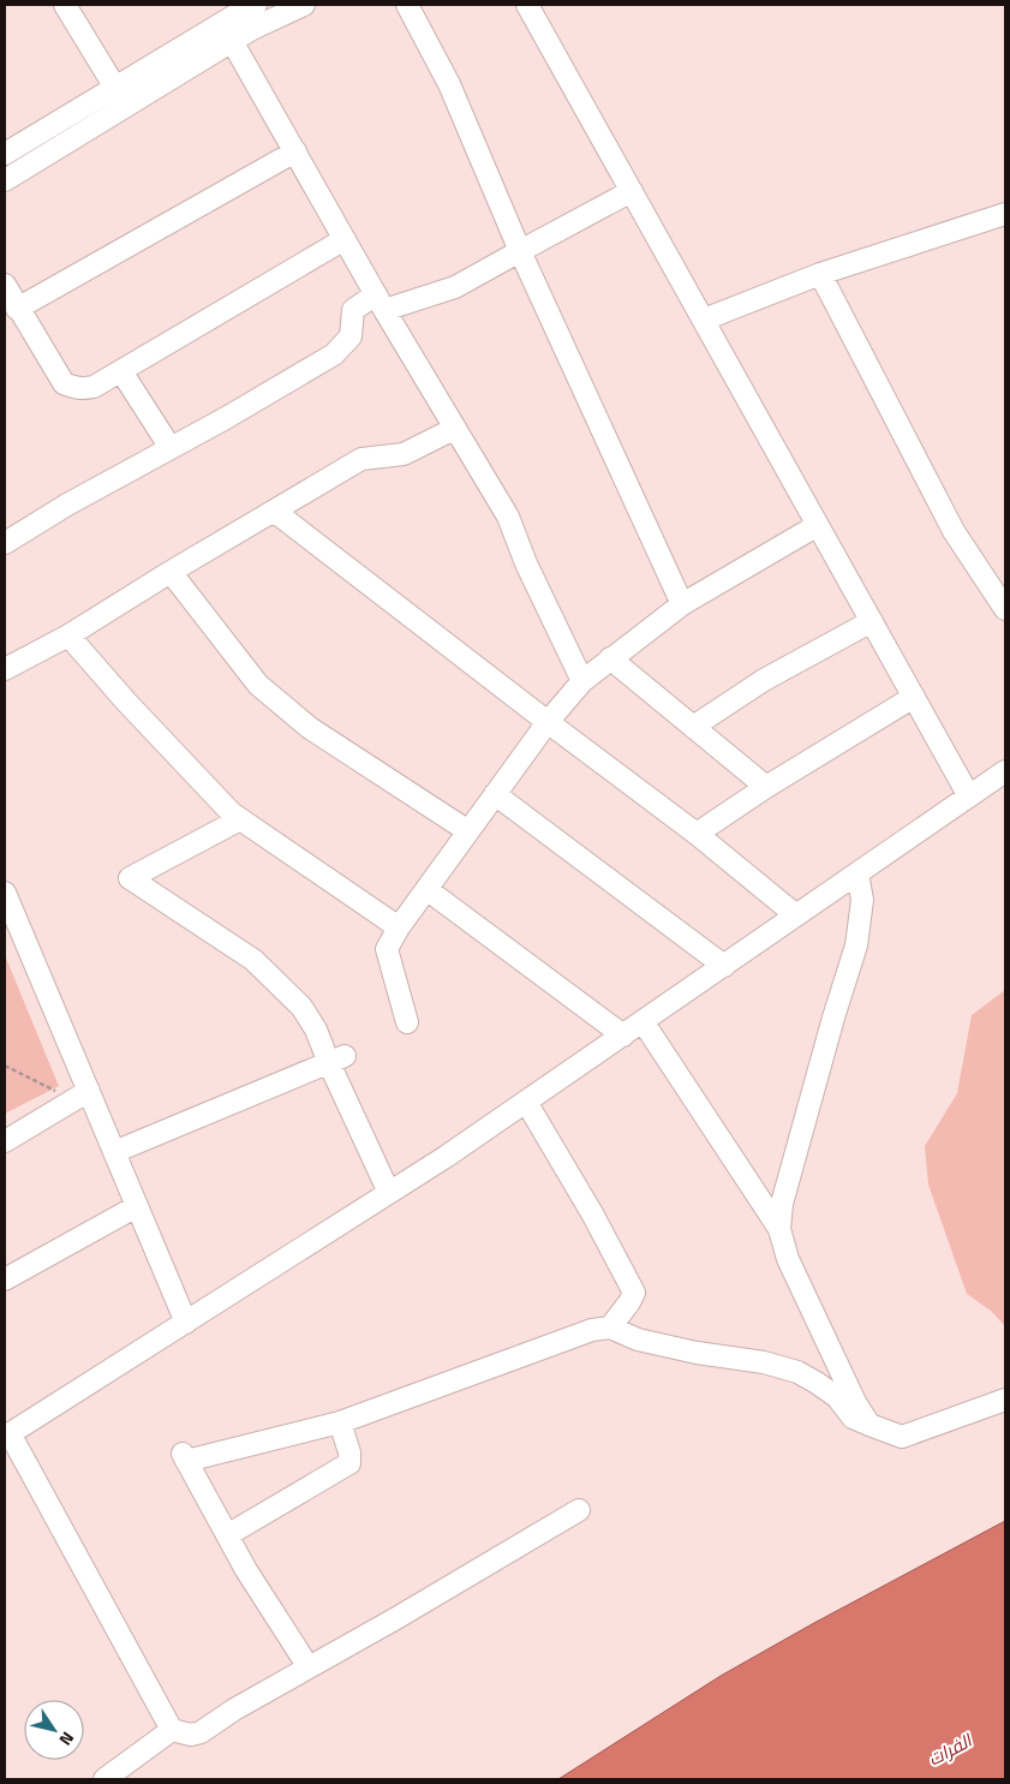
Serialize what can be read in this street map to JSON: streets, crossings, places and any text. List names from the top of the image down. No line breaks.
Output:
{"water":["الفرات"],"north":"bottom right"}
